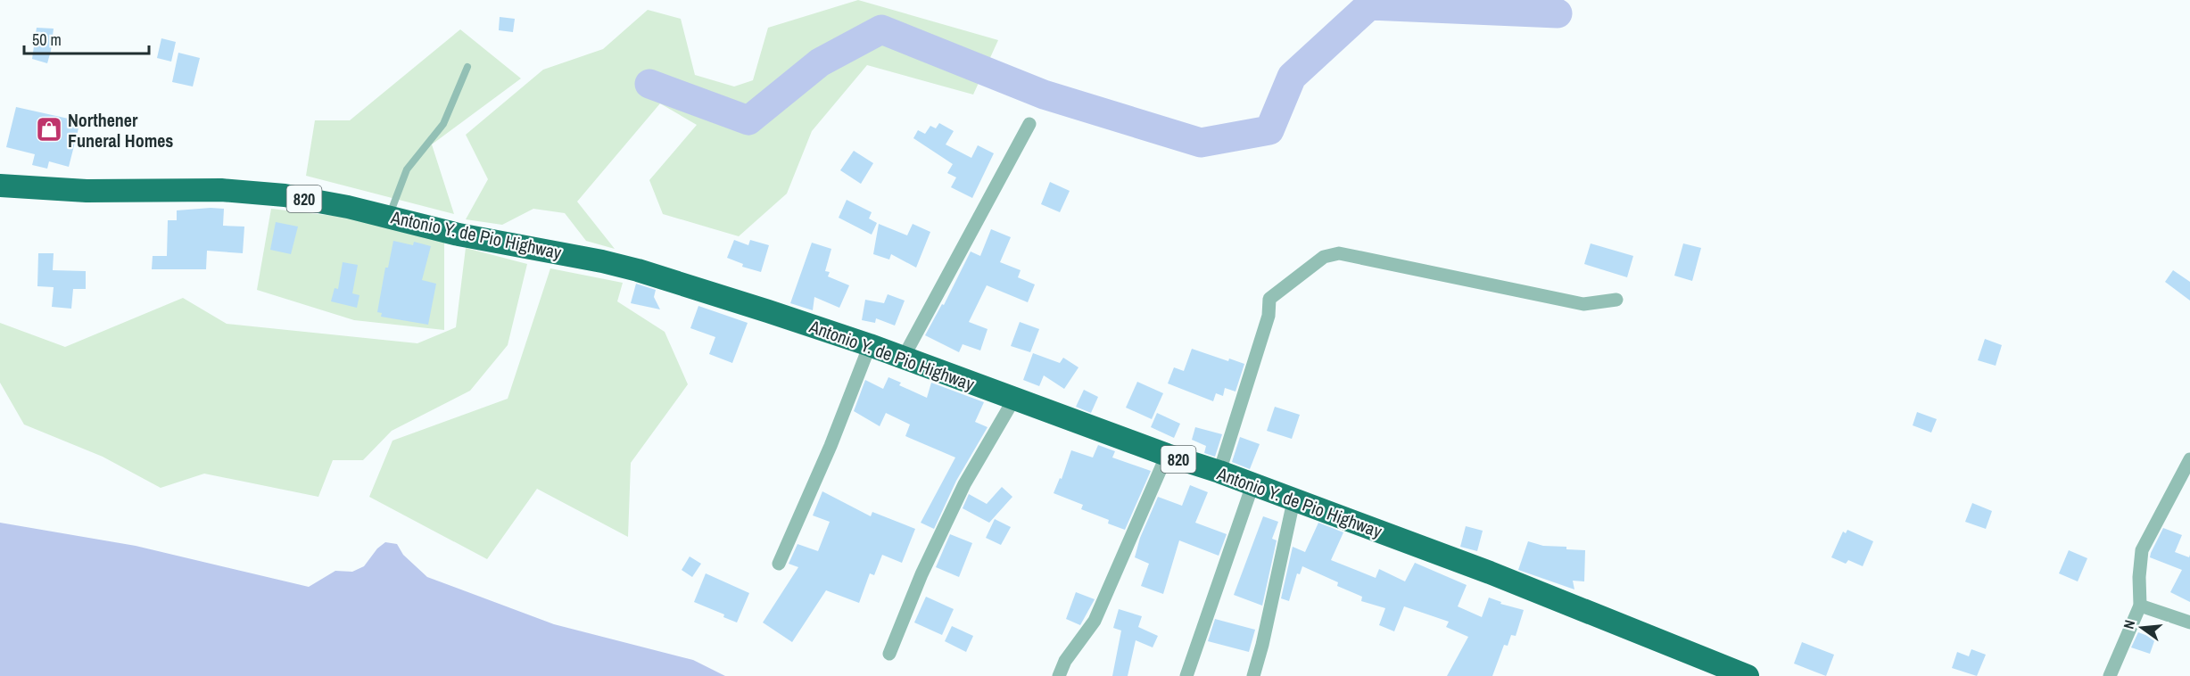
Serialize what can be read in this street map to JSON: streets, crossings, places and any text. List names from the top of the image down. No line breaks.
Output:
{"streets":{"highway":["820","Antonio Y. de Pio Highway"]},"places":{"shop":["Northener Funeral Homes"]},"scale_bar":"50 m","north":"left"}
